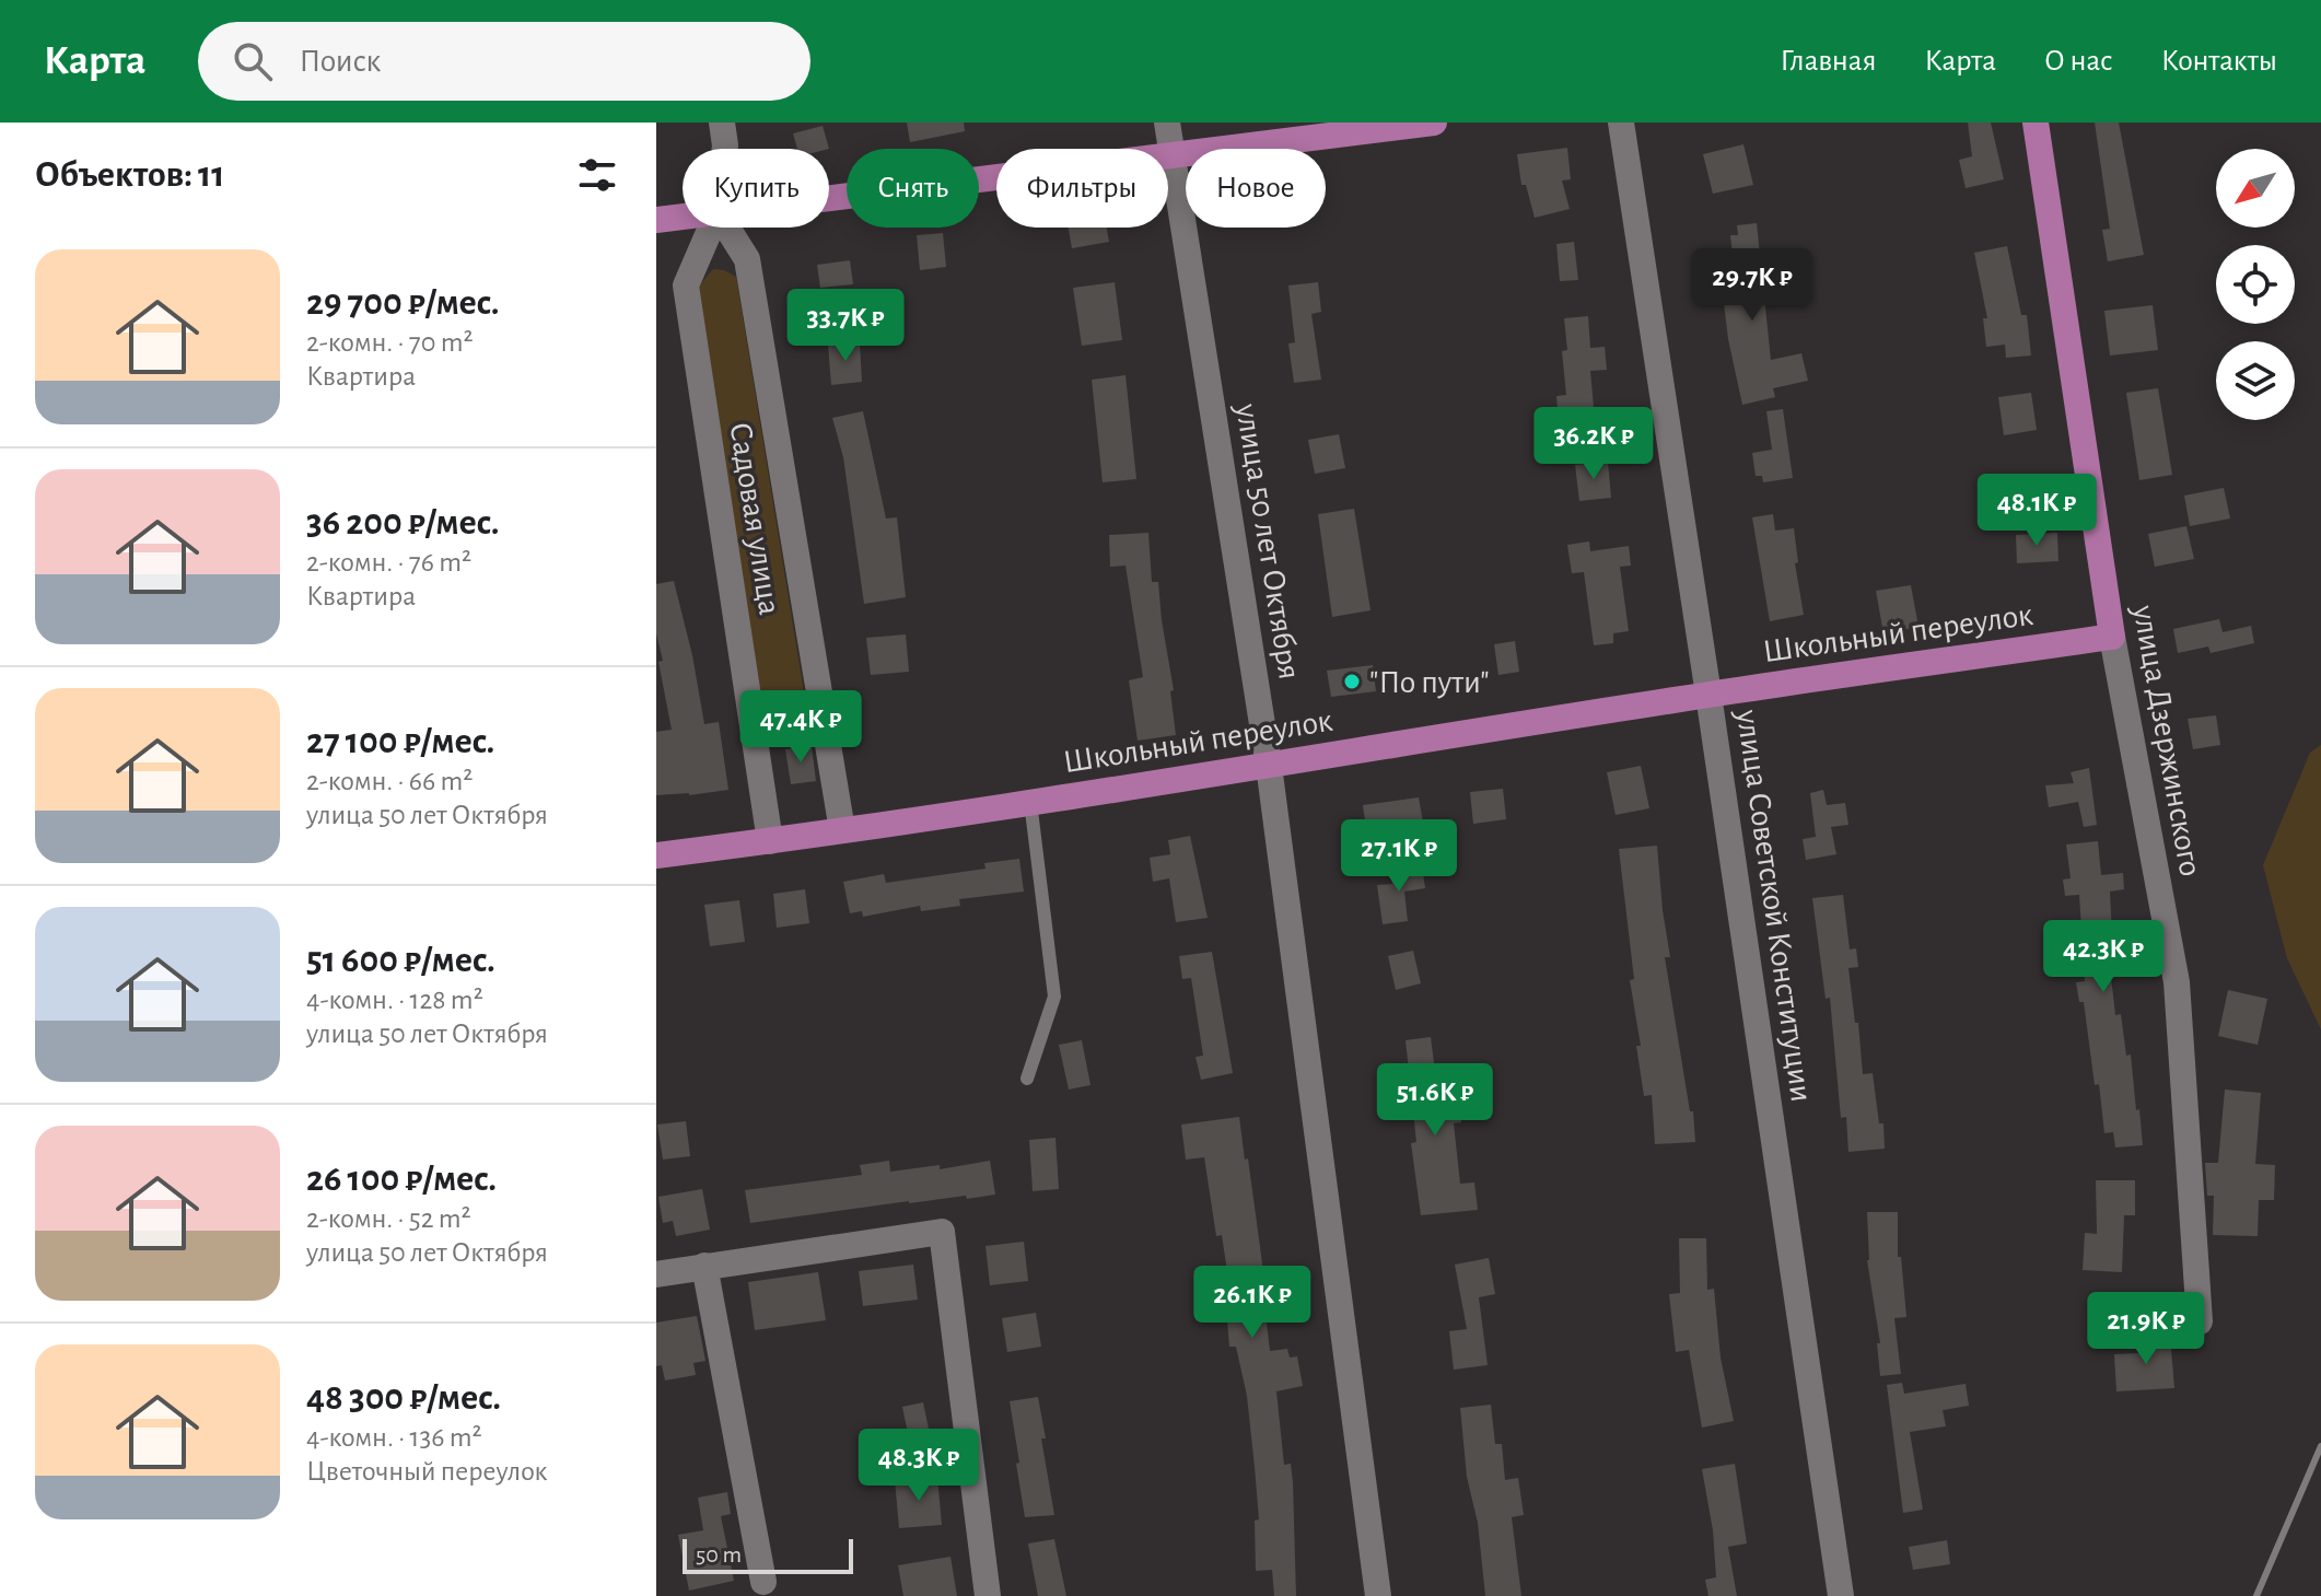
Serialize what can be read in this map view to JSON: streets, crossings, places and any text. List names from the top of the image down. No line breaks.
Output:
{"streets":{"main road":["Школьный переулок","улица Дзержинского"],"street":["Садовая улица","улица 50 лет Октября","улица Советской Конституции"]},"crossings":[["Садовая улица","Школьный переулок"],["улица 50 лет Октября","Школьный переулок"],["Школьный переулок","улица Дзержинского"],["Школьный переулок","улица Советской Конституции"]],"places":["\"По пути\""],"scale_bar":"50 m","north":"bottom left","page":{"header":"Карта","search":"Поиск","nav":["Главная","Карта","О нас","Контакты"],"heading":"Объектов: 11","chip":["Купить","Снять","Фильтры","Новое"],"list":[{"name":"29 700 ₽/мес.","note":"2-комн. · 70 m² · Квартира"},{"name":"36 200 ₽/мес.","note":"2-комн. · 76 m² · Квартира"},{"name":"27 100 ₽/мес.","note":"2-комн. · 66 m² · улица 50 лет Октября"},{"name":"51 600 ₽/мес.","note":"4-комн. · 128 m² · улица 50 лет Октября"},{"name":"26 100 ₽/мес.","note":"2-комн. · 52 m² · улица 50 лет Октября"},{"name":"48 300 ₽/мес.","note":"4-комн. · 136 m² · Цветочный переулок"}],"price":["29.7K ₽","33.7K ₽","36.2K ₽","48.1K ₽","47.4K ₽","27.1K ₽","42.3K ₽","51.6K ₽","26.1K ₽","21.9K ₽","48.3K ₽"],"scale":"50 m"}}
